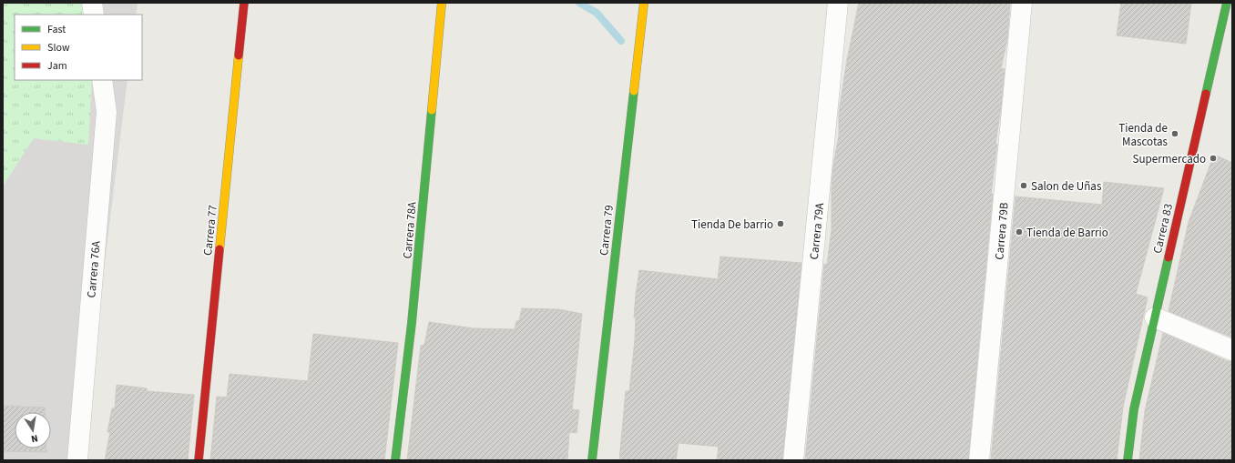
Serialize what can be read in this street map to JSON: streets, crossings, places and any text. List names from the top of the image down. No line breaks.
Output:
{"streets":{"street":["Carrera 83","Carrera 77","Carrera 78A","Carrera 79","Carrera 79A","Carrera 79B","Carrera 76A"]},"places":["Tienda de Mascotas","Supermercado","Salon de Uñas","Tienda De barrio","Tienda de Barrio"],"legend":["Fast","Slow","Jam"],"north":"bottom"}
